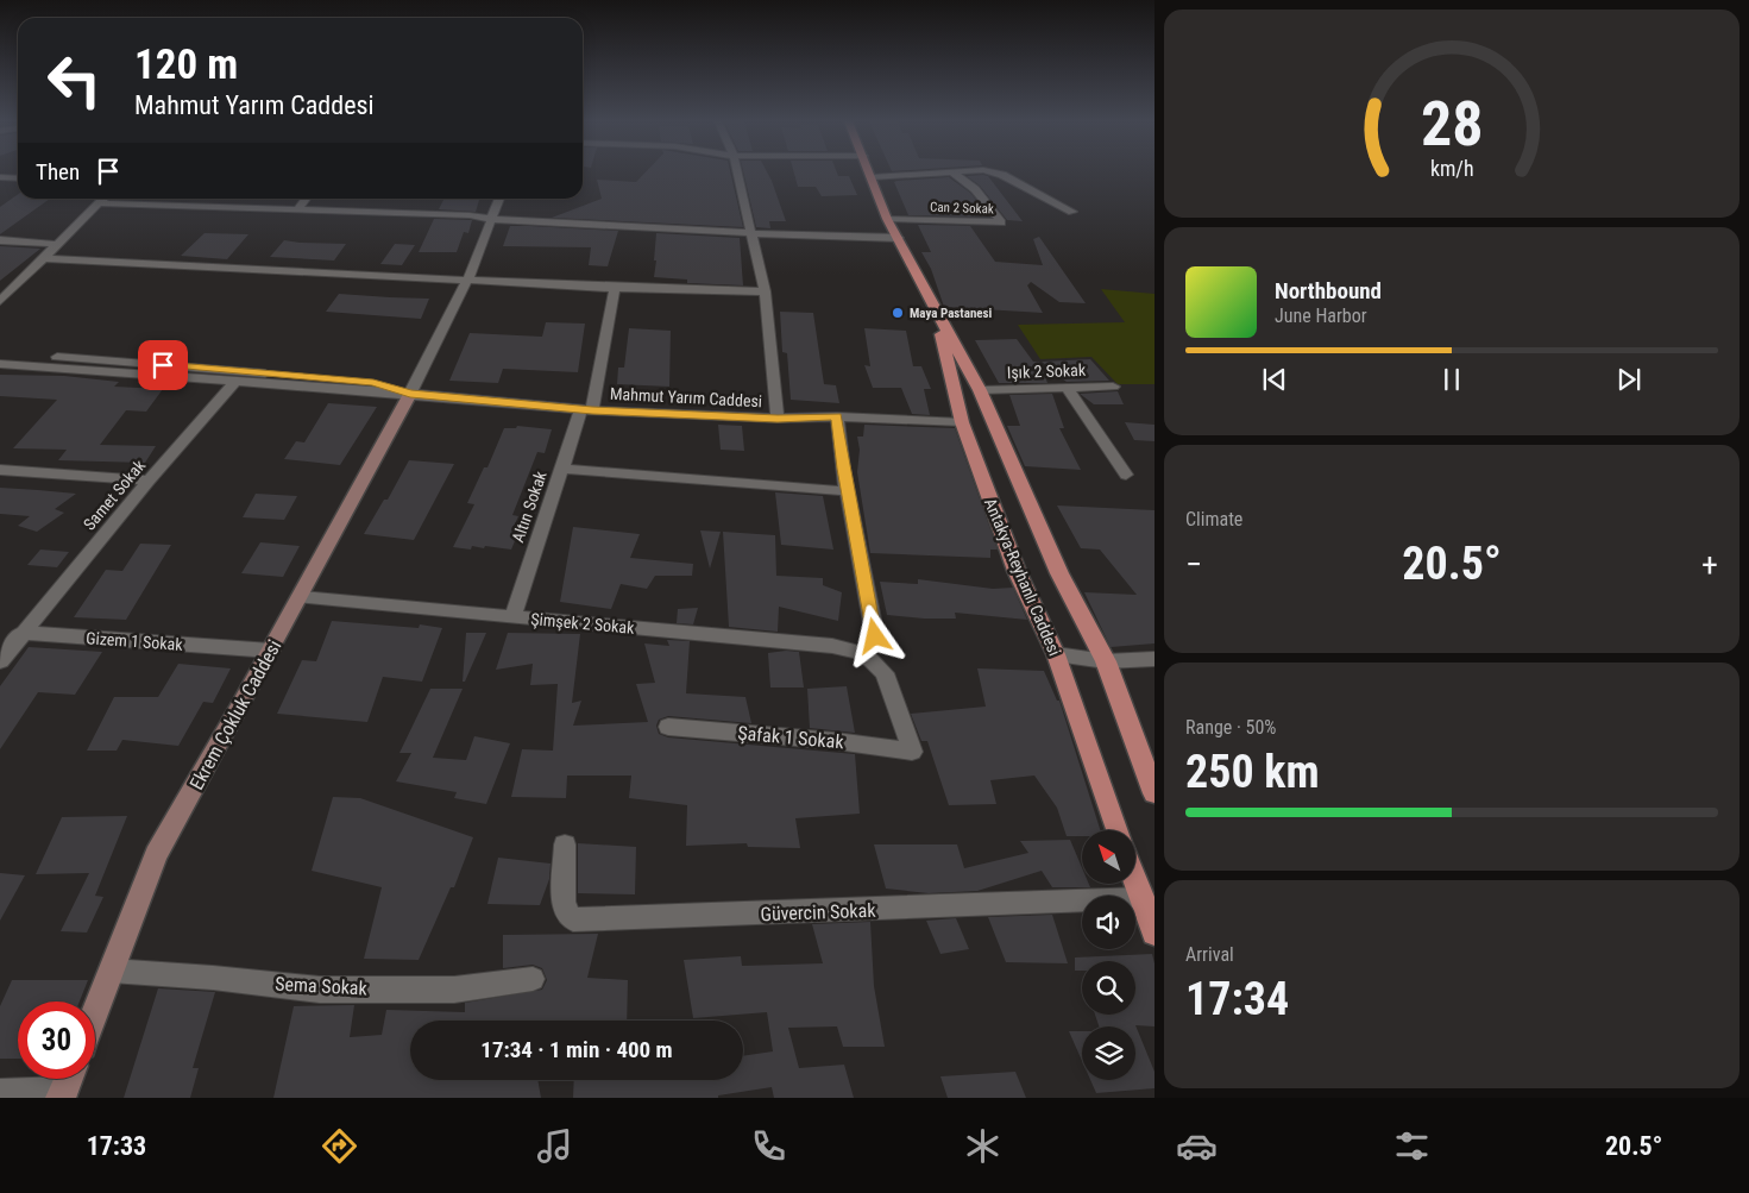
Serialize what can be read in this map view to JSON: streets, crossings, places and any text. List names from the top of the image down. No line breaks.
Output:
{"streets":{"main road":["Antakya-Reyhanlı Caddesi"],"street":["Can 2 Sokak","Işık 2 Sokak","Mahmut Yarım Caddesi","Samet Sokak","Altın Sokak","Şimşek 2 Sokak","Gizem 1 Sokak","Ekrem Çokluk Caddesi","Şafak 1 Sokak","Güvercin Sokak","Sema Sokak"]},"crossings":[["Can 2 Sokak","Antakya-Reyhanlı Caddesi"],["Işık 2 Sokak","Antakya-Reyhanlı Caddesi"],["Mahmut Yarım Caddesi","Samet Sokak"],["Mahmut Yarım Caddesi","Altın Sokak"],["Mahmut Yarım Caddesi","Antakya-Reyhanlı Caddesi"],["Mahmut Yarım Caddesi","Ekrem Çokluk Caddesi"],["Samet Sokak","Gizem 1 Sokak"],["Altın Sokak","Şimşek 2 Sokak"],["Şimşek 2 Sokak","Ekrem Çokluk Caddesi"],["Şimşek 2 Sokak","Şafak 1 Sokak"],["Gizem 1 Sokak","Ekrem Çokluk Caddesi"],["Ekrem Çokluk Caddesi","Sema Sokak"]],"places":["Maya Pastanesi"],"north":"top left","page":{"turn":["120 m","Mahmut Yarım Caddesi"],"then":"Then","song":["Northbound","June Harbor"],"tile":["Climate",["Range · 50%","250 km"],["Arrival","17:34"]],"heat":["−","20.5°","+"],"limit":"30","trip":"17:34 · 1 min · 400 m","tabs":["17:33","20.5°"],"gauge":["28","km/h"]}}
